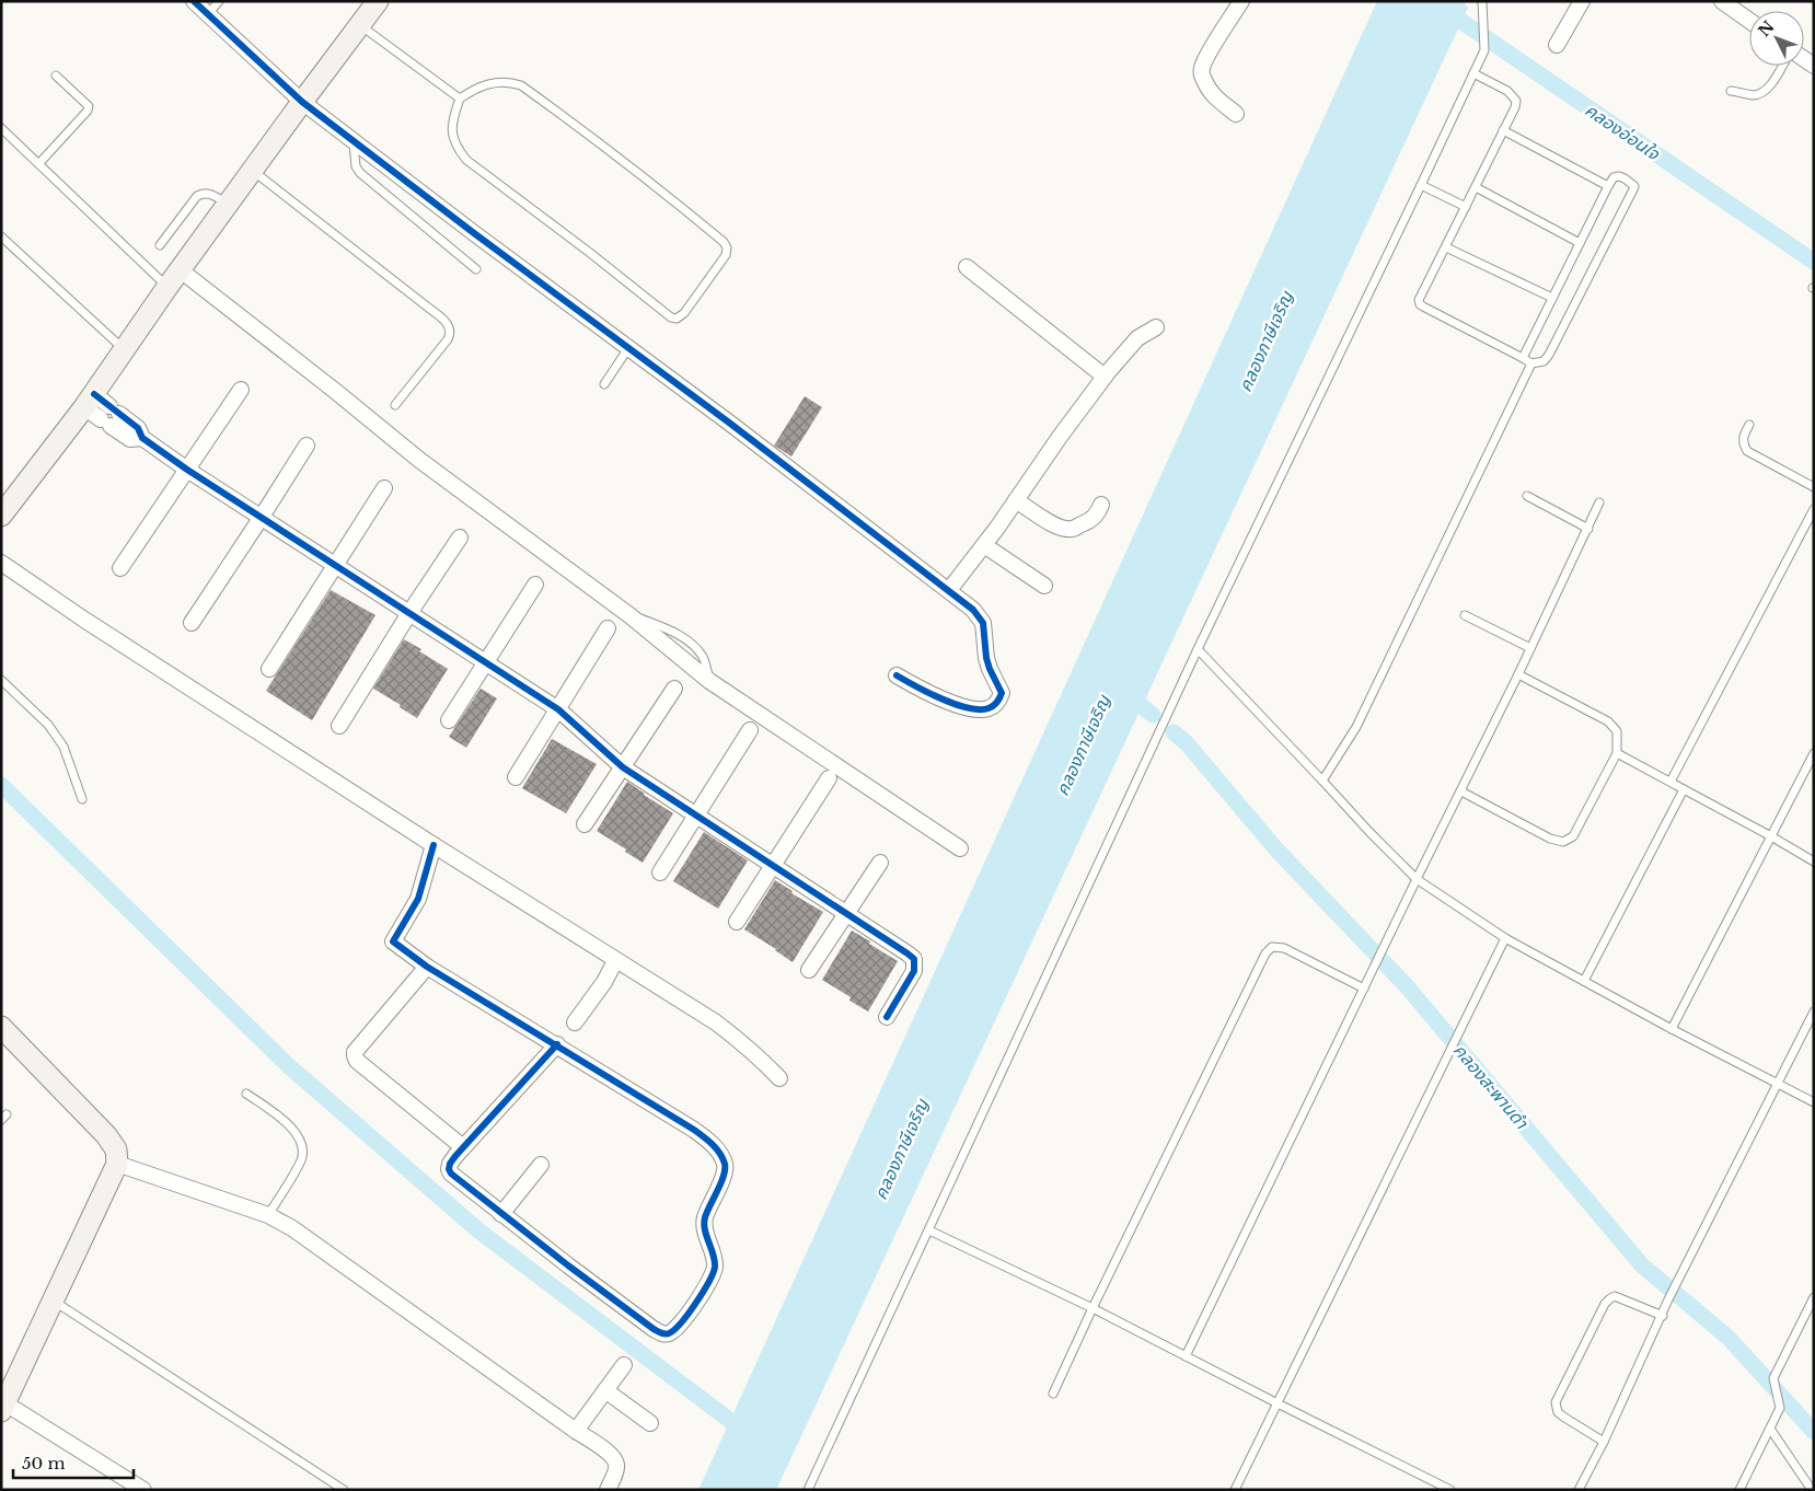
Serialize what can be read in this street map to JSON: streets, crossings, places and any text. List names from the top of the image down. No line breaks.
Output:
{"water":["คลองอ่อนใจ","คลองภาษีเจริญ","คลองสะพานดำ"],"scale_bar":"50 m","north":"top left"}
